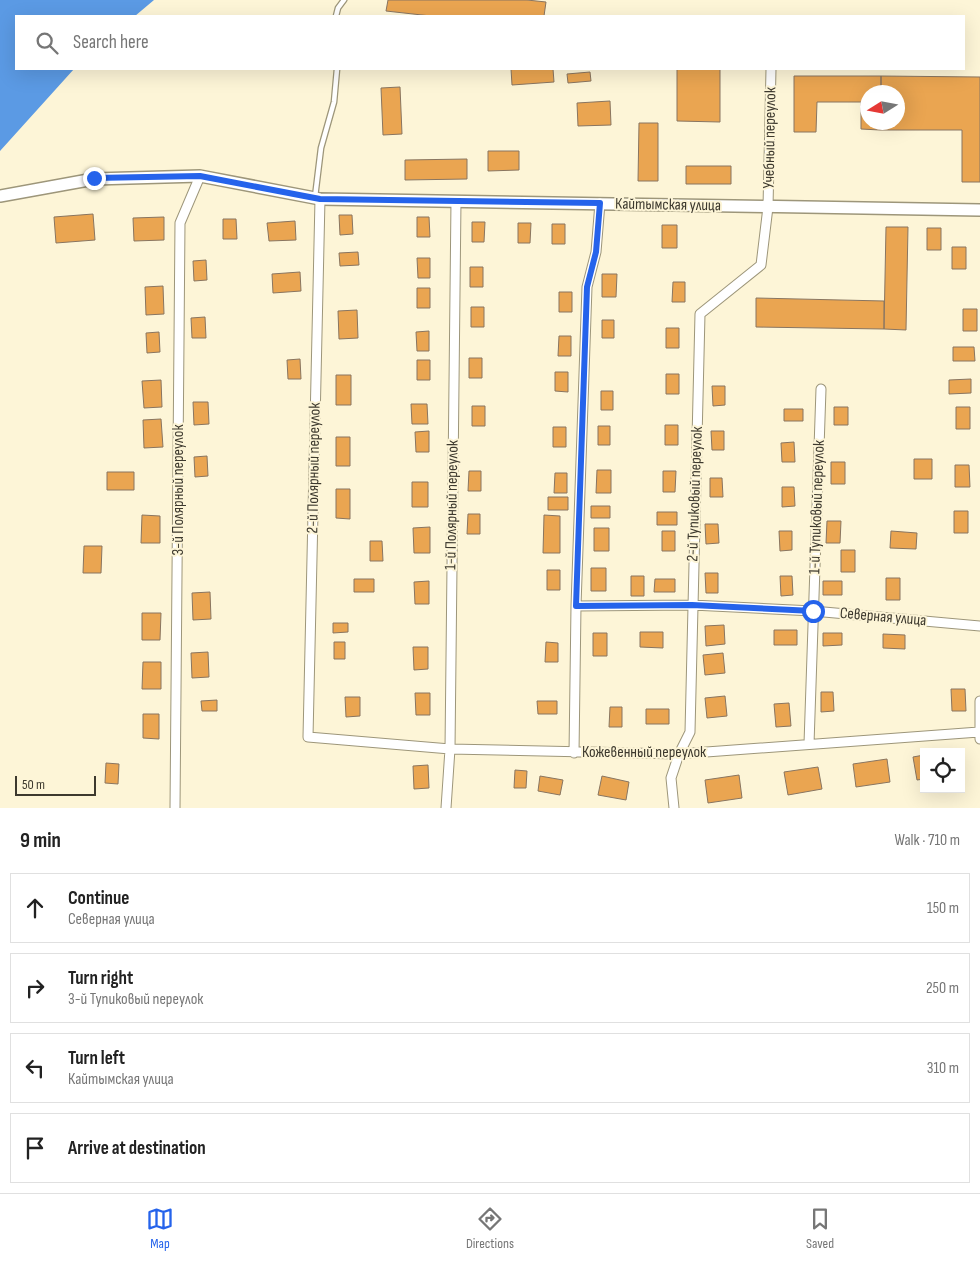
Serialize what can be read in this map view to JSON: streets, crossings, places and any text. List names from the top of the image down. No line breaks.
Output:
{"streets":{"street":["Учебный переулок","Кайтымская улица","2-й Полярный переулок","3-й Полярный переулок","2-й Тупиковый переулок","1-й Полярный переулок","1-й Тупиковый переулок","Северная улица","Кожевенный переулок"]},"crossings":[["Учебный переулок","Кайтымская улица"],["Учебный переулок","2-й Тупиковый переулок"],["Кайтымская улица","2-й Полярный переулок"],["Кайтымская улица","3-й Полярный переулок"],["Кайтымская улица","2-й Тупиковый переулок"],["Кайтымская улица","1-й Полярный переулок"],["2-й Полярный переулок","Кожевенный переулок"],["2-й Тупиковый переулок","Северная улица"],["2-й Тупиковый переулок","Кожевенный переулок"],["1-й Полярный переулок","Кожевенный переулок"],["1-й Тупиковый переулок","Северная улица"],["1-й Тупиковый переулок","Кожевенный переулок"]],"scale_bar":"50 m","north":"left","page":{"search":"Search here","scale":"50 m","heading":["9 min","Walk · 710 m"],"list":[["Continue","Северная улица","150 m"],["Turn right","3-й Тупиковый переулок","250 m"],["Turn left","Кайтымская улица","310 m"],"Arrive at destination"],"nav":["Map","Directions","Saved"]}}
